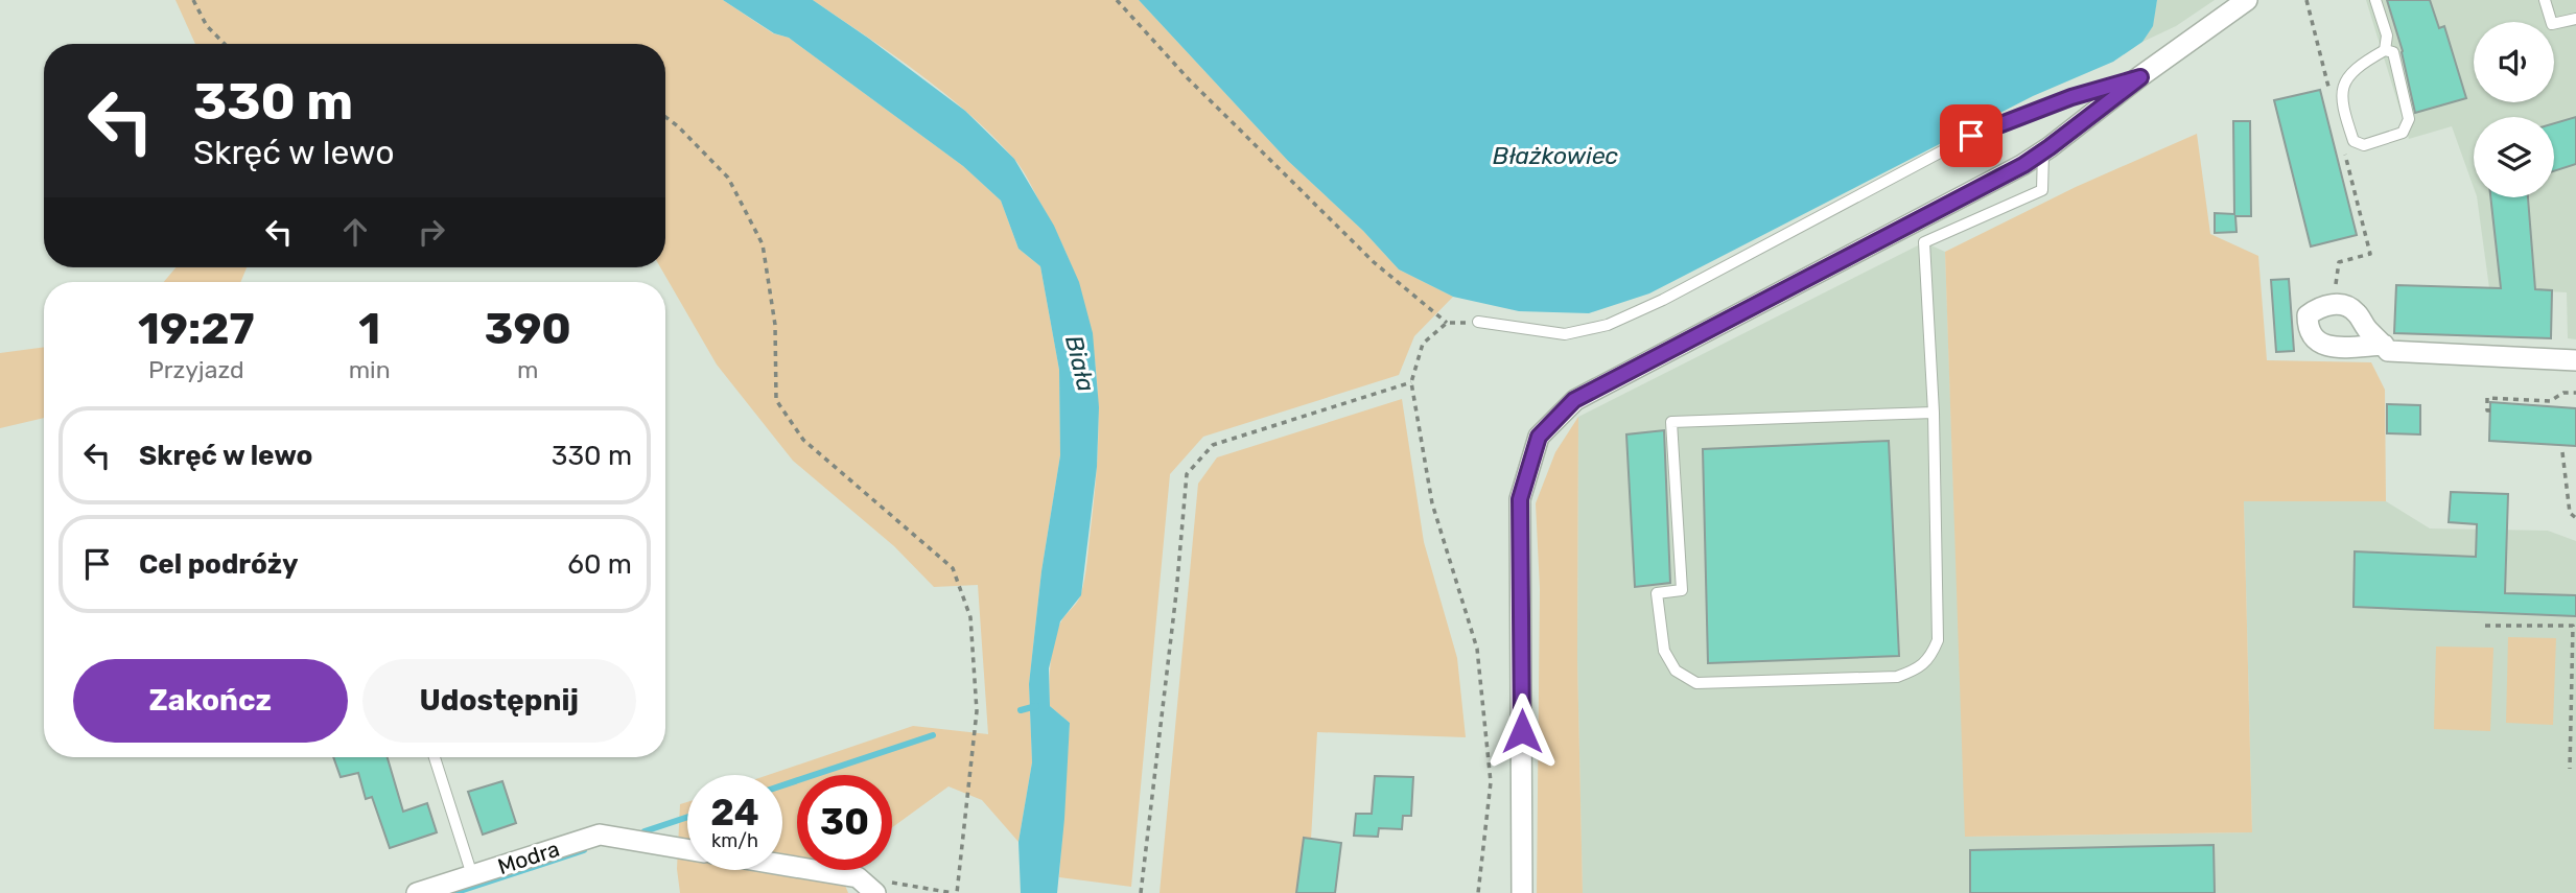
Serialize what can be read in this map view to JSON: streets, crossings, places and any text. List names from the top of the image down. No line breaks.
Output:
{"streets":{"street":["Modra"]},"water":["Błażkowiec","Biała"],"page":{"turn":["330 m","Skręć w lewo"],"eta":["19:27","Przyjazd","1","min","390","m"],"list":[{"name":"Skręć w lewo","value":"330 m"},{"name":"Cel podróży","value":"60 m"}],"buttons":["Zakończ","Udostępnij"],"speed":"24 km/h","limit":"30"}}
